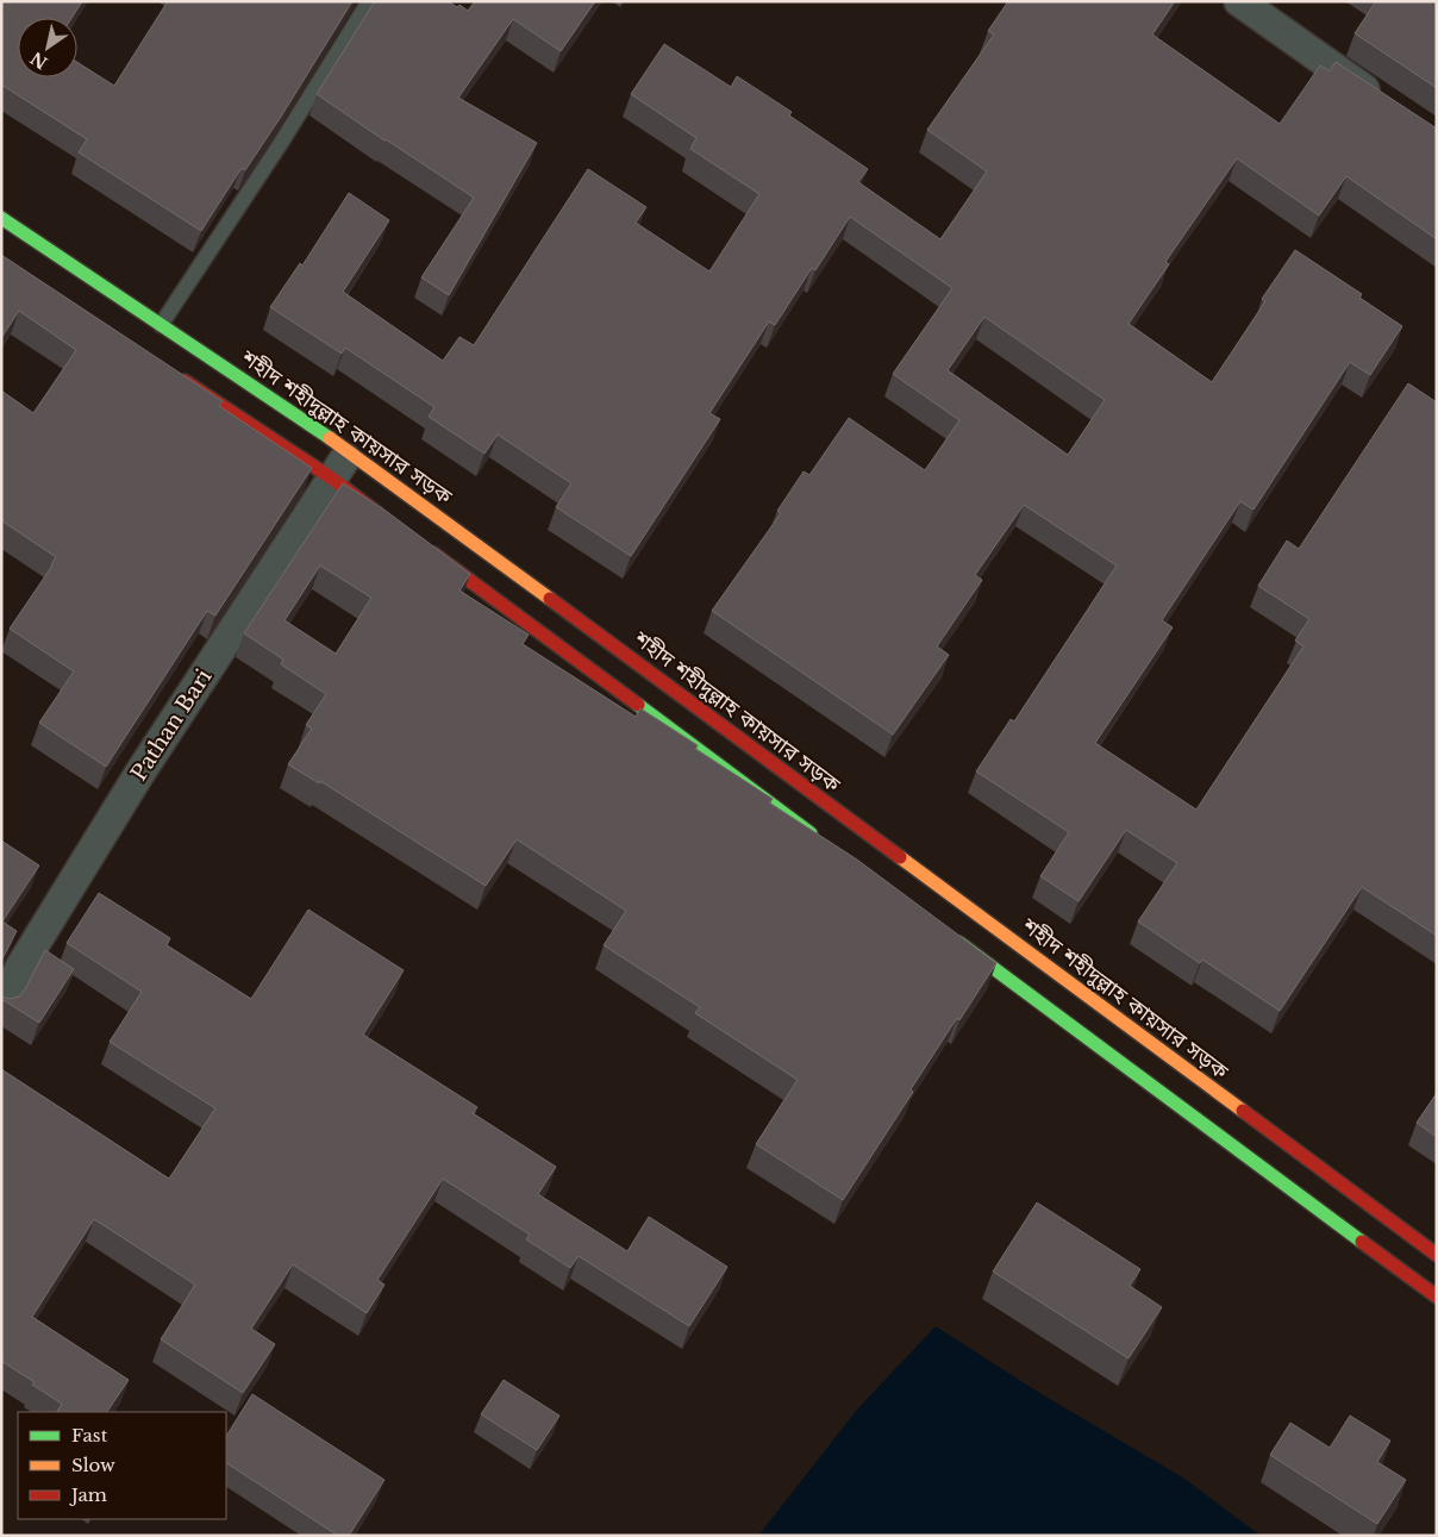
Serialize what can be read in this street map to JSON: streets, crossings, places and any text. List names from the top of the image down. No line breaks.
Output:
{"streets":{"main road":["শহীদ শহীদুল্লাহ কায়সার সড়ক"],"street":["Pathan Bari"]},"crossings":[["শহীদ শহীদুল্লাহ কায়সার সড়ক","Pathan Bari"]],"legend":["Fast","Slow","Jam"],"north":"bottom left"}
